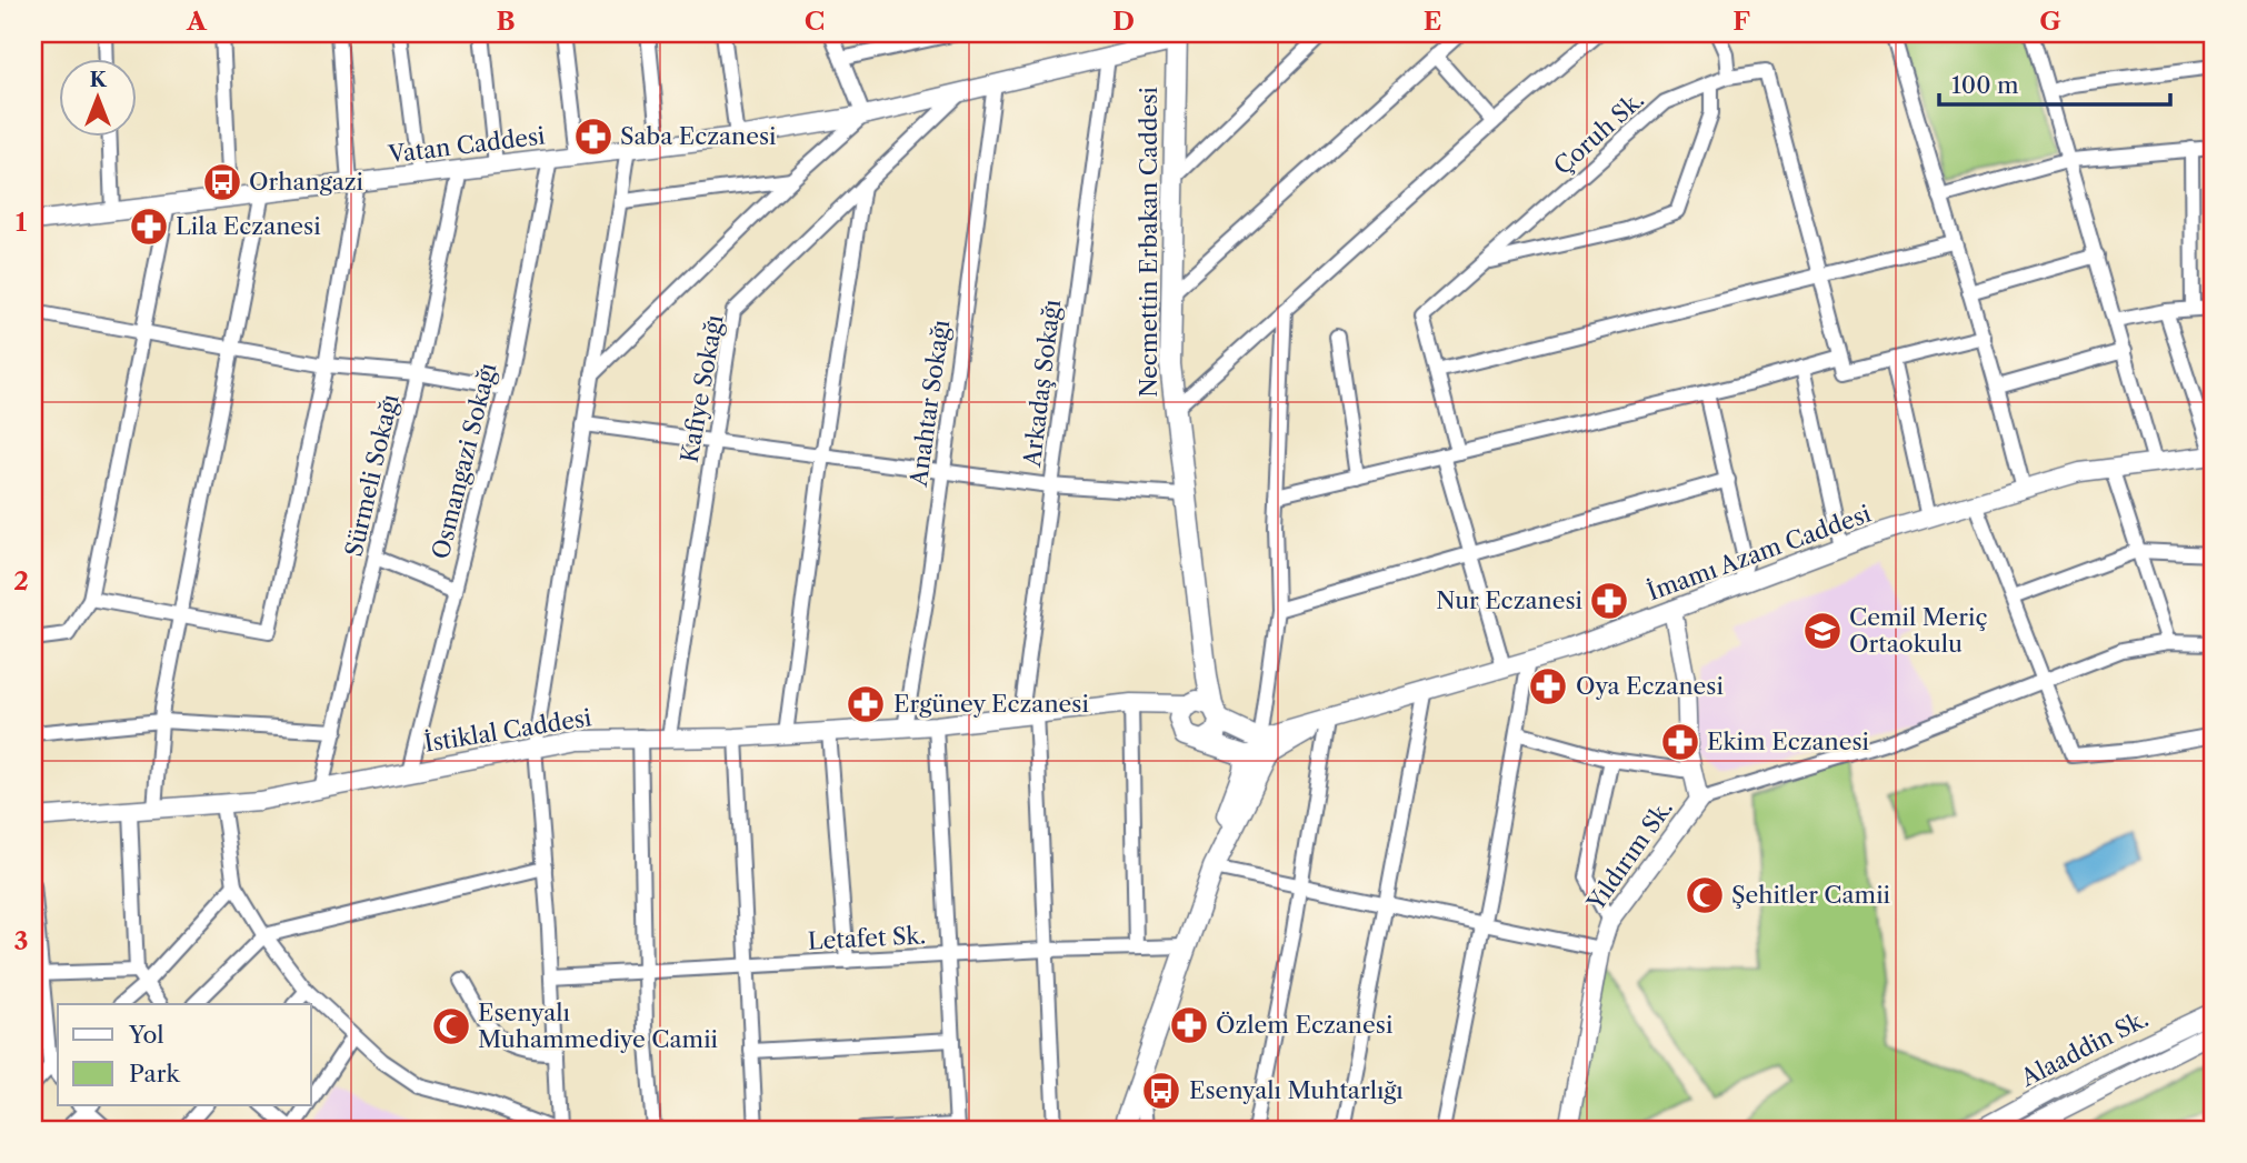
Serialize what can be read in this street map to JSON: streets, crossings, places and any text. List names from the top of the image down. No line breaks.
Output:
{"streets":{"main road":["Necmettin Erbakan Caddesi"],"street":["Çoruh Sk.","Vatan Caddesi","Arkadaş Sokağı","Kafiye Sokağı","Anahtar Sokağı","Osmangazi Sokağı","Sürmeli Sokağı","İmamı Azam Caddesi","İstiklal Caddesi","Yıldırım Sk.","Letafet Sk.","Alaaddin Sk."]},"crossings":[["Vatan Caddesi","Necmettin Erbakan Caddesi"],["Vatan Caddesi","Arkadaş Sokağı"],["Vatan Caddesi","Kafiye Sokağı"],["Vatan Caddesi","Anahtar Sokağı"],["Vatan Caddesi","Osmangazi Sokağı"],["Vatan Caddesi","Sürmeli Sokağı"],["Necmettin Erbakan Caddesi","İstiklal Caddesi"],["Arkadaş Sokağı","İstiklal Caddesi"],["Arkadaş Sokağı","Letafet Sk."],["Kafiye Sokağı","İstiklal Caddesi"],["Anahtar Sokağı","İstiklal Caddesi"],["Osmangazi Sokağı","İstiklal Caddesi"],["Sürmeli Sokağı","İstiklal Caddesi"],["İmamı Azam Caddesi","Yıldırım Sk."]],"places":{"pharmacy":["Saba Eczanesi","Lila Eczanesi","Nur Eczanesi","Oya Eczanesi","Ergüney Eczanesi","Ekim Eczanesi","Özlem Eczanesi"],"bus stop":["Orhangazi","Esenyalı Muhtarlığı"],"school or university":["Cemil Meriç Ortaokulu"],"mosque":["Şehitler Camii","Esenyalı Muhammediye Camii"]},"legend":["Yol","Park"],"scale_bar":"100 m","north":"top","grid":{"columns":["A","B","C","D","E","F","G"],"rows":["1","2","3"]}}
